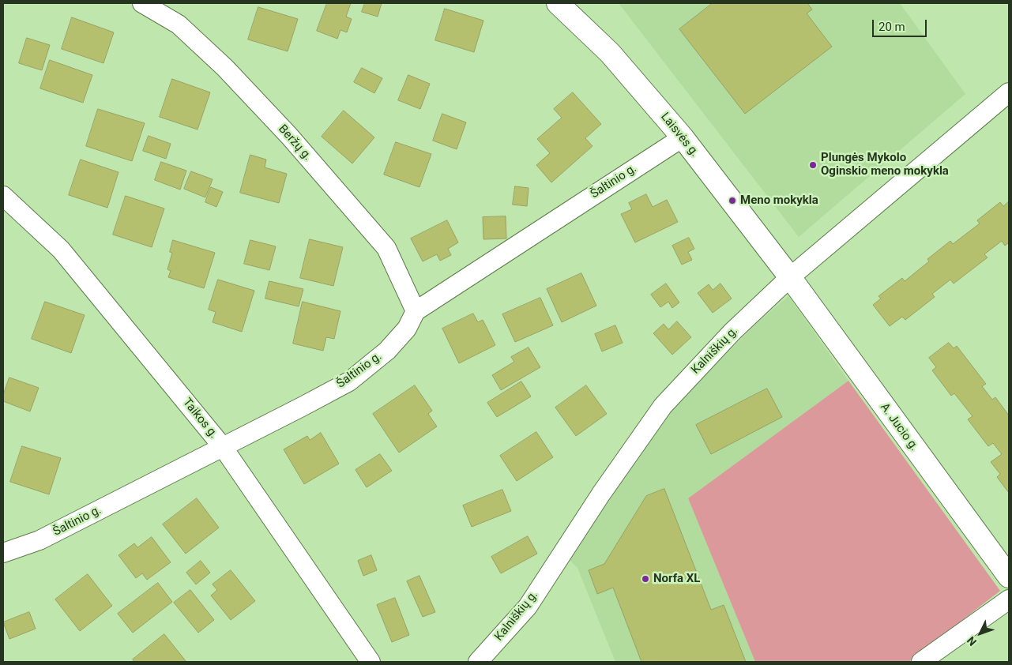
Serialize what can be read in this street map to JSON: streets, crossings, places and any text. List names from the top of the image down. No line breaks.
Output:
{"streets":{"street":["Laisvės g.","Beržų g.","Šaltinio g.","Kalniškių g.","Taikos g.","A. Jucio g."]},"crossings":[["Laisvės g.","Šaltinio g."],["Laisvės g.","Kalniškių g."],["Laisvės g.","A. Jucio g."],["Beržų g.","Šaltinio g."],["Šaltinio g.","Taikos g."],["Kalniškių g.","A. Jucio g."]],"places":["Plungės Mykolo Oginskio meno mokykla","Meno mokykla","Norfa XL"],"scale_bar":"20 m","north":"bottom left"}
